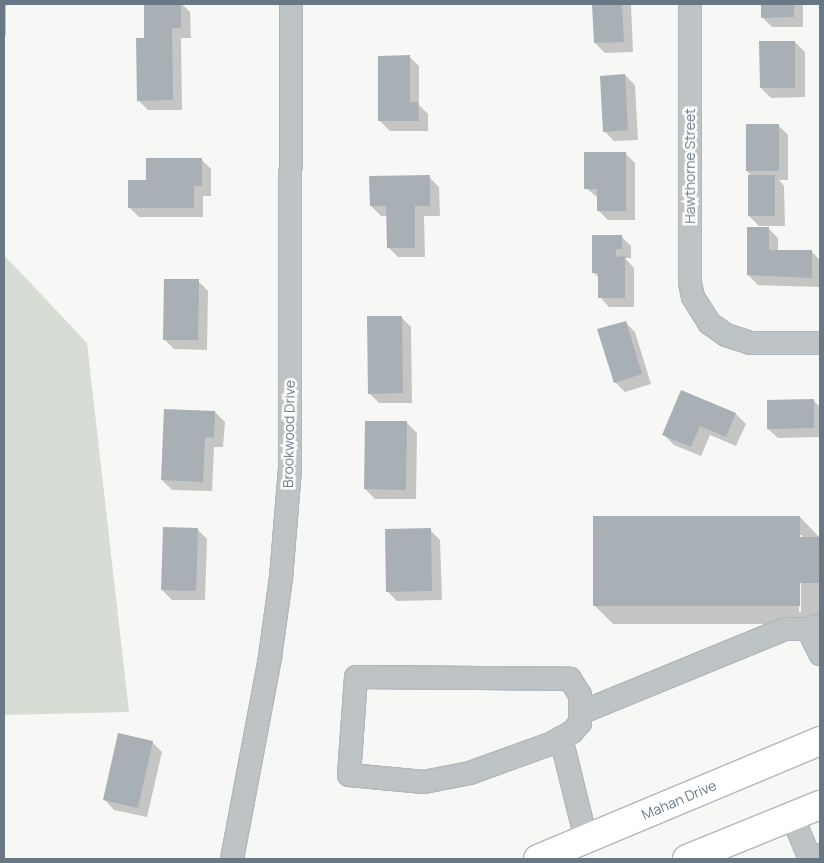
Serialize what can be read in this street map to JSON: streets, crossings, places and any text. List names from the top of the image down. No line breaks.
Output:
{"streets":{"main road":["Mahan Drive"],"street":["Hawthorne Street","Brookwood Drive"]}}
